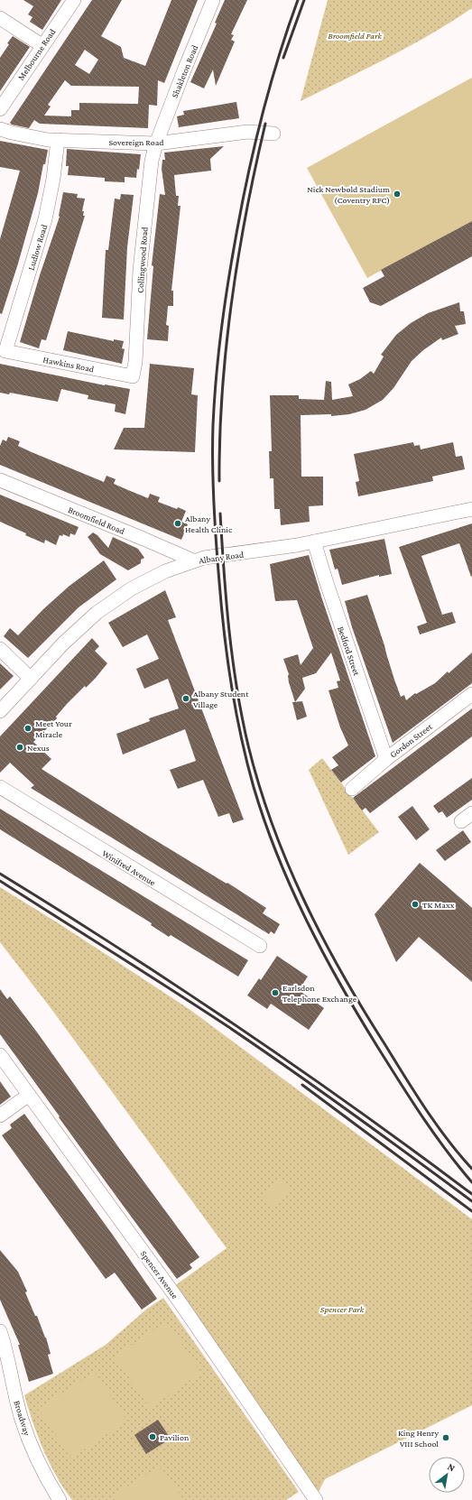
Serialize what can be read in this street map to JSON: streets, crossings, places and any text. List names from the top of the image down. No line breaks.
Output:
{"streets":{"street":["Melbourne Road","Shakleton Road","Sovereign Road","Ludlow Road","Collingwood Road","Hawkins Road","Broomfield Road","Albany Road","Bedford Street","Gordon Street","Winifred Avenue","Spencer Avenue","Broadway"]},"crossings":[["Shakleton Road","Sovereign Road"],["Shakleton Road","Collingwood Road"],["Sovereign Road","Ludlow Road"],["Sovereign Road","Collingwood Road"],["Ludlow Road","Hawkins Road"],["Collingwood Road","Hawkins Road"],["Broomfield Road","Albany Road"],["Albany Road","Bedford Street"],["Bedford Street","Gordon Street"]],"parks":["Broomfield Park","Spencer Park"],"places":["Nick Newbold Stadium (Coventry RFC)","Albany Health Clinic","Albany Student Village","Meet Your Miracle","Nexus","TK Maxx","Earlsdon Telephone Exchange","Pavilion","King Henry VIII School"],"north":"top right"}
